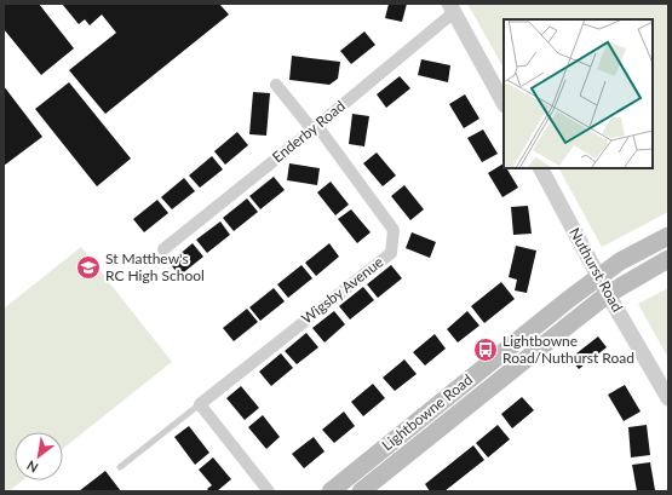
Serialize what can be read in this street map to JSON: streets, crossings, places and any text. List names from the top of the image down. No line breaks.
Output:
{"streets":{"main road":["Lightbowne Road"],"street":["Enderby Road","Nuthurst Road","Wigsby Avenue"]},"crossings":[["Enderby Road","Wigsby Avenue"],["Nuthurst Road","Lightbowne Road"]],"places":{"school or university":["St Matthew's RC High School"],"bus stop":["Lightbowne Road/Nuthurst Road"]},"north":"bottom left"}
